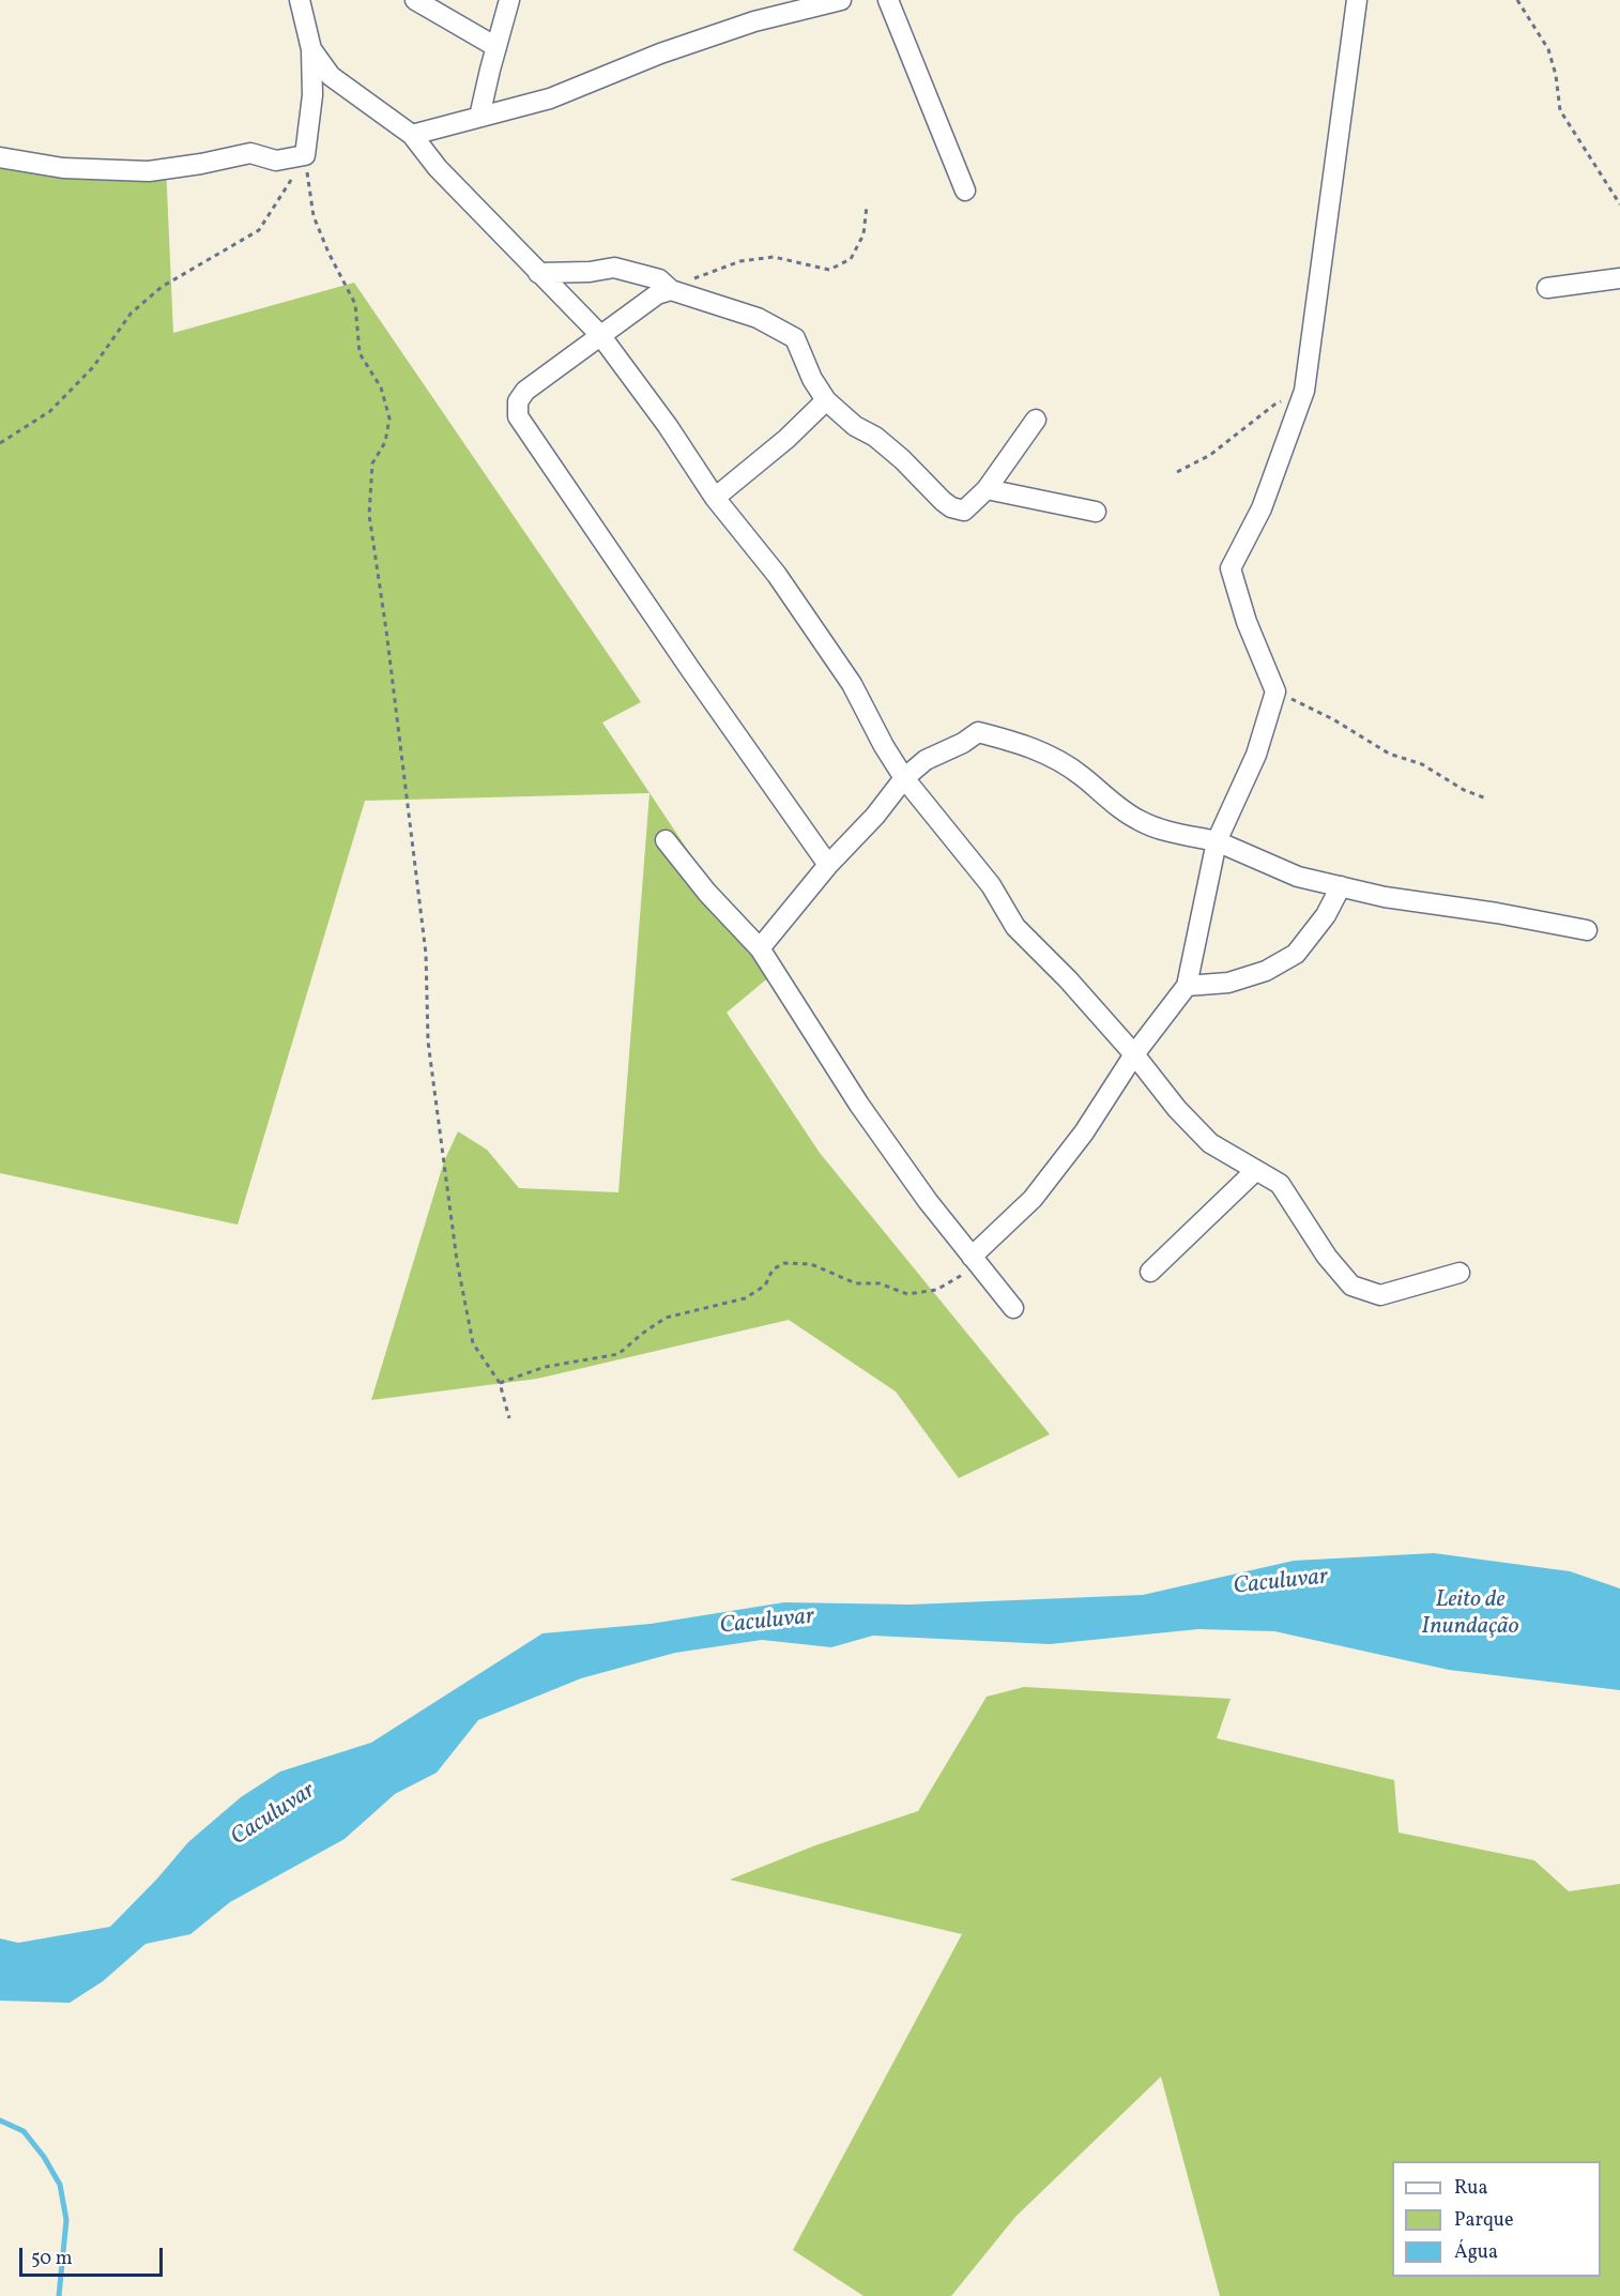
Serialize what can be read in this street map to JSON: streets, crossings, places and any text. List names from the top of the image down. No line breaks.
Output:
{"water":["Caculuvar","Leito de Inundação"],"legend":["Rua","Parque","Água"],"scale_bar":"50 m"}
